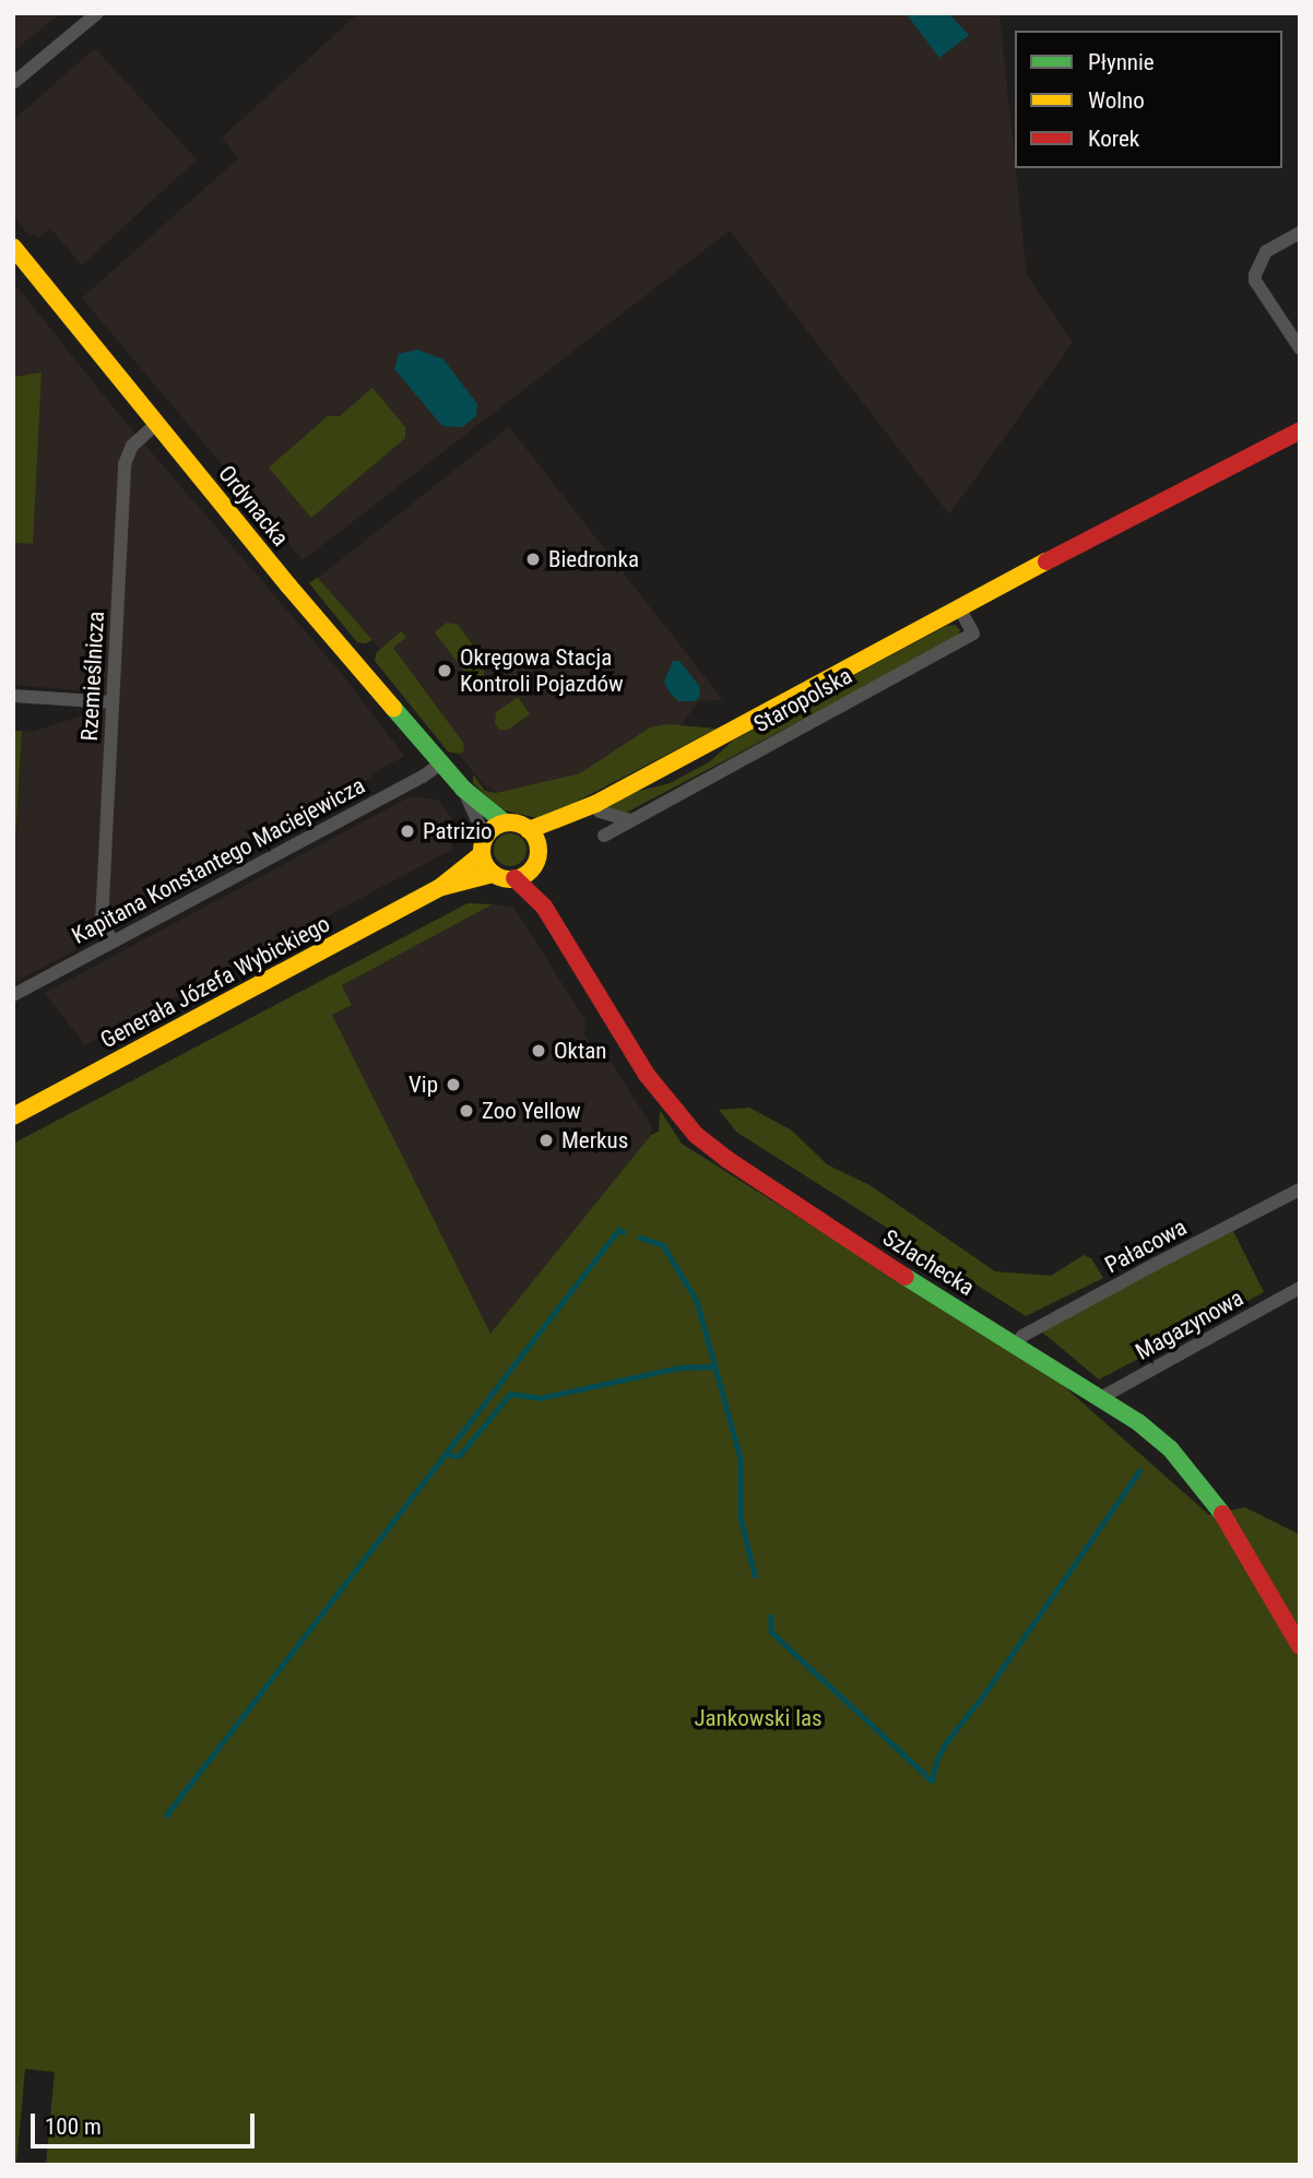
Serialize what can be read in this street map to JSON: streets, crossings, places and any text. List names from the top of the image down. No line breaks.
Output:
{"streets":{"street":["Ordynacka","Rzemieślnicza","Staropolska","Kapitana Konstantego Maciejewicza","Generała Józefa Wybickiego","Pałacowa","Szlachecka","Magazynowa"]},"crossings":[["Ordynacka","Rzemieślnicza"],["Ordynacka","Staropolska"],["Ordynacka","Kapitana Konstantego Maciejewicza"],["Ordynacka","Generała Józefa Wybickiego"],["Ordynacka","Szlachecka"],["Rzemieślnicza","Kapitana Konstantego Maciejewicza"],["Staropolska","Generała Józefa Wybickiego"],["Staropolska","Szlachecka"],["Generała Józefa Wybickiego","Szlachecka"],["Pałacowa","Szlachecka"],["Szlachecka","Magazynowa"]],"parks":["Jankowski las"],"places":["Biedronka","Okręgowa Stacja Kontroli Pojazdów","Patrizio","Oktan","Vip","Zoo Yellow","Merkus"],"legend":["Płynnie","Wolno","Korek"],"scale_bar":"100 m"}
